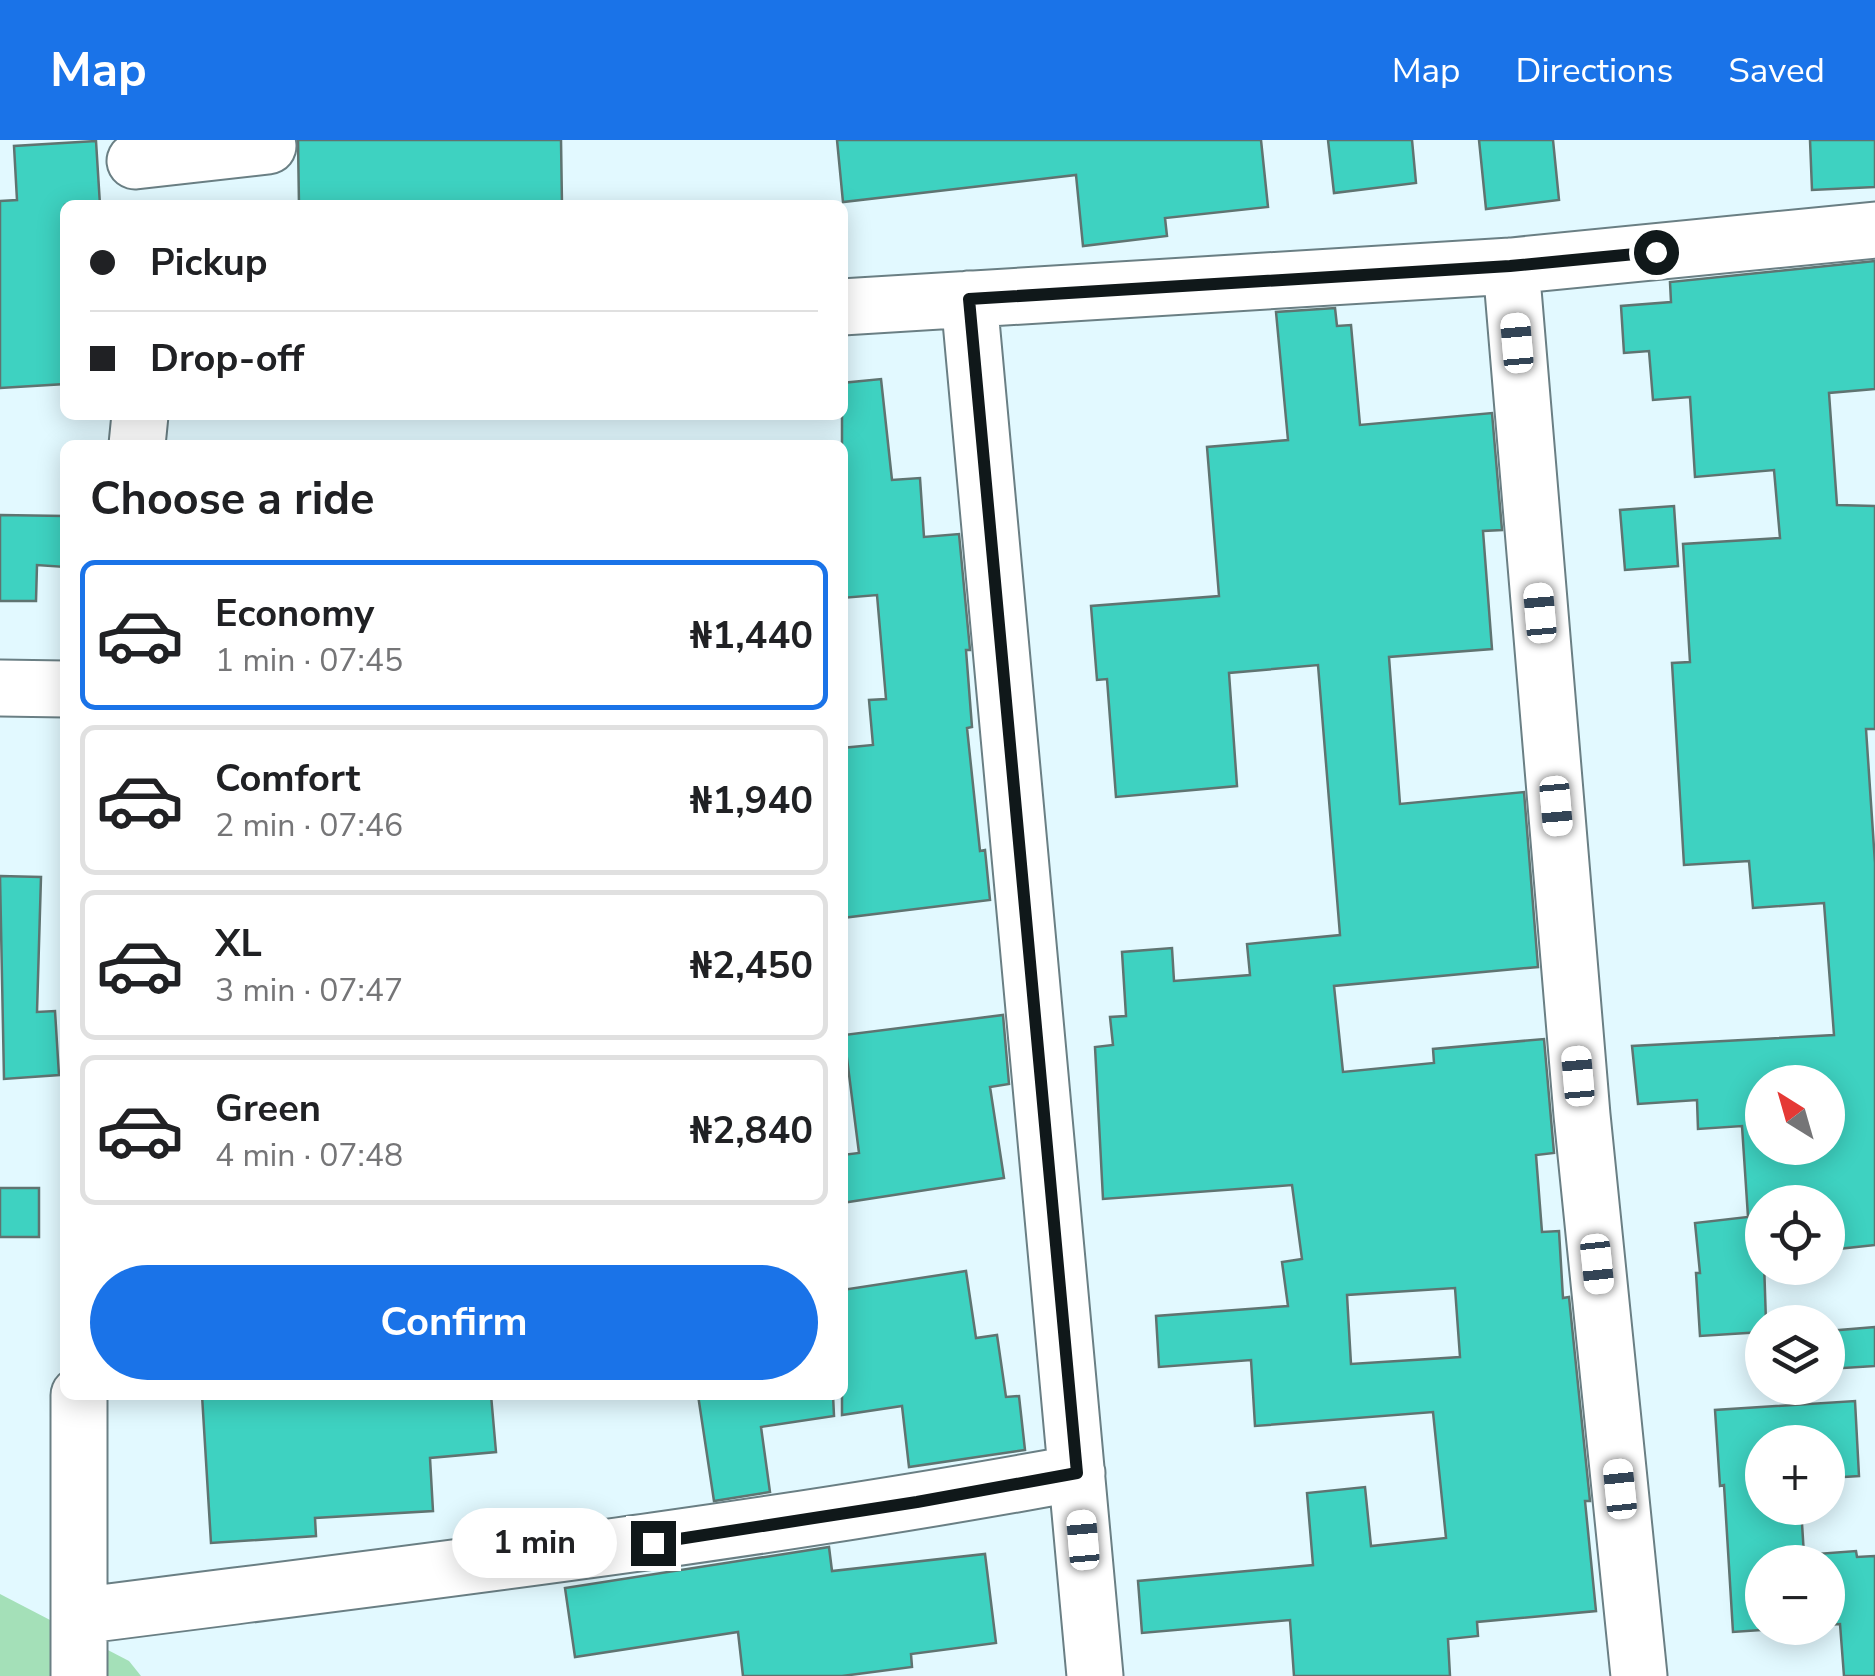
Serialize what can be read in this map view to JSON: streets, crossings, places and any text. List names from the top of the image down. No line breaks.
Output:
{"north":"top left","page":{"header":"Map","nav":["Map","Directions","Saved"],"banner":["Pickup","Drop-off"],"heading":"Choose a ride","list":[{"name":"Economy","note":"1 min · 07:45","value":"₦1,440"},{"name":"Comfort","note":"2 min · 07:46","value":"₦1,940"},{"name":"XL","note":"3 min · 07:47","value":"₦2,450"},{"name":"Green","note":"4 min · 07:48","value":"₦2,840"}],"map_buttons":["+","−"],"buttons":"Confirm","bubble":"1 min"}}
